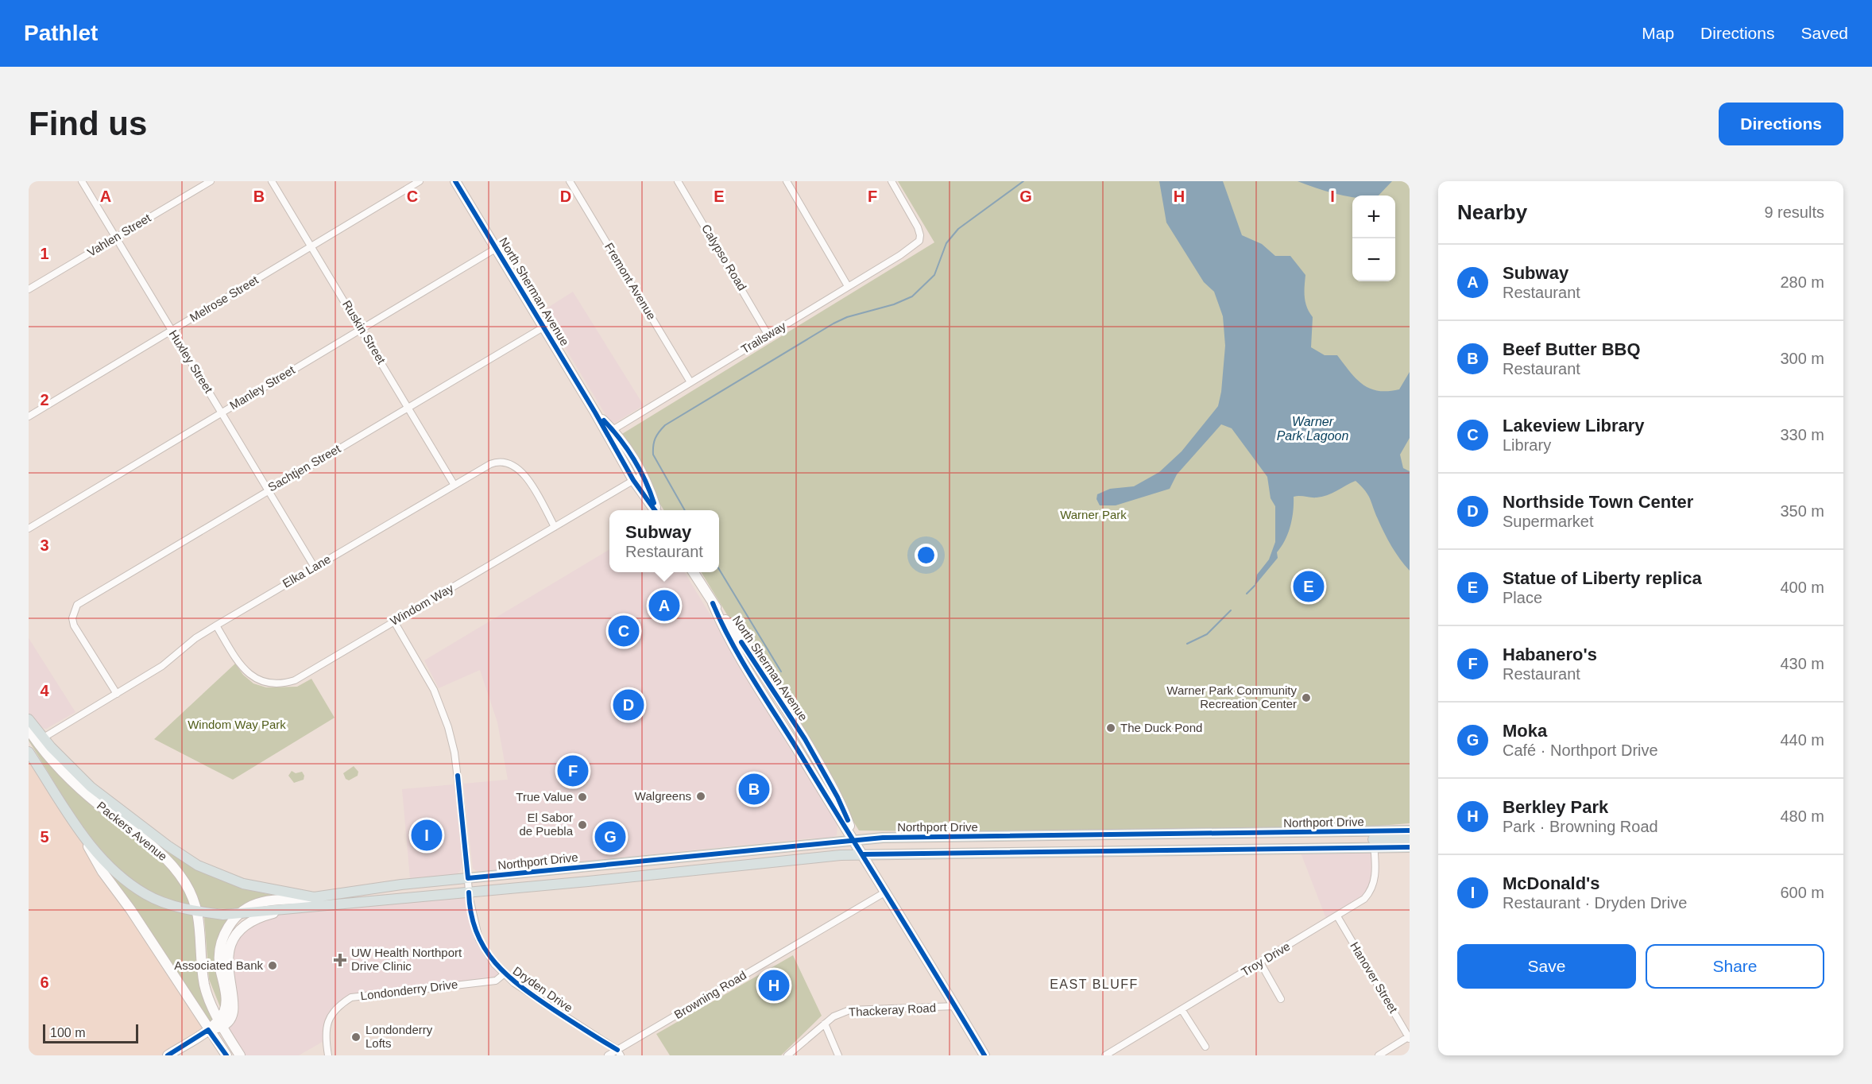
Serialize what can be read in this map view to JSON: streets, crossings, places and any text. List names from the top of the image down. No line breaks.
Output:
{"streets":{"main road":["Northport Drive"],"street":["Vahlen Street","Calypso Road","Fremont Avenue","North Sherman Avenue","Melrose Street","Ruskin Street","Trailsway","Huxley Street","Manley Street","Sachtjen Street","Elka Lane","Windom Way","Packers Avenue","Troy Drive","Hanover Street","Dryden Drive","Londonderry Drive","Browning Road","Thackeray Road"]},"crossings":[["Vahlen Street","Huxley Street"],["Calypso Road","Trailsway"],["Fremont Avenue","Trailsway"],["North Sherman Avenue","Trailsway"],["North Sherman Avenue","Manley Street"],["North Sherman Avenue","Sachtjen Street"],["North Sherman Avenue","Windom Way"],["North Sherman Avenue","Northport Drive"],["North Sherman Avenue","Browning Road"],["North Sherman Avenue","Thackeray Road"],["Melrose Street","Ruskin Street"],["Melrose Street","Huxley Street"],["Ruskin Street","Manley Street"],["Ruskin Street","Sachtjen Street"],["Ruskin Street","Elka Lane"],["Huxley Street","Manley Street"],["Huxley Street","Sachtjen Street"],["Huxley Street","Elka Lane"],["Sachtjen Street","Elka Lane"],["Elka Lane","Windom Way"],["Elka Lane","Northport Drive"],["Windom Way","Dryden Drive"],["Northport Drive","Packers Avenue"],["Northport Drive","Troy Drive"],["Northport Drive","Dryden Drive"],["Troy Drive","Hanover Street"],["Dryden Drive","Londonderry Drive"],["Dryden Drive","Browning Road"]],"districts":["EAST BLUFF"],"water":["Warner Park Lagoon"],"parks":["Warner Park","Windom Way Park"],"places":{"other":["Warner Park Community Recreation Center","The Duck Pond","Walgreens","True Value","El Sabor de Puebla","Associated Bank","Londonderry Lofts"],"health":["UW Health Northport Drive Clinic"]},"scale_bar":"100 m","page":{"header":"Pathlet","nav":["Map","Directions","Saved"],"buttons":["Directions",["Save","Share"]],"title":"Find us","heading":["Nearby","9 results"],"map_buttons":["+","−"],"list":[{"mark":"A","name":"Subway","note":"Restaurant","value":"280 m"},{"mark":"B","name":"Beef Butter BBQ","note":"Restaurant","value":"300 m"},{"mark":"C","name":"Lakeview Library","note":"Library","value":"330 m"},{"mark":"D","name":"Northside Town Center","note":"Supermarket","value":"350 m"},{"mark":"E","name":"Statue of Liberty replica","note":"Place","value":"400 m"},{"mark":"F","name":"Habanero's","note":"Restaurant","value":"430 m"},{"mark":"G","name":"Moka","note":"Café · Northport Drive","value":"440 m"},{"mark":"H","name":"Berkley Park","note":"Park · Browning Road","value":"480 m"},{"mark":"I","name":"McDonald's","note":"Restaurant · Dryden Drive","value":"600 m"}],"popup":["Subway","Restaurant"],"pins":["E","A","C","D","F","B","I","G","H"],"scale":"100 m"},"grid":{"columns":["A","B","C","D","E","F","G","H","I"],"rows":["1","2","3","4","5","6"]}}
